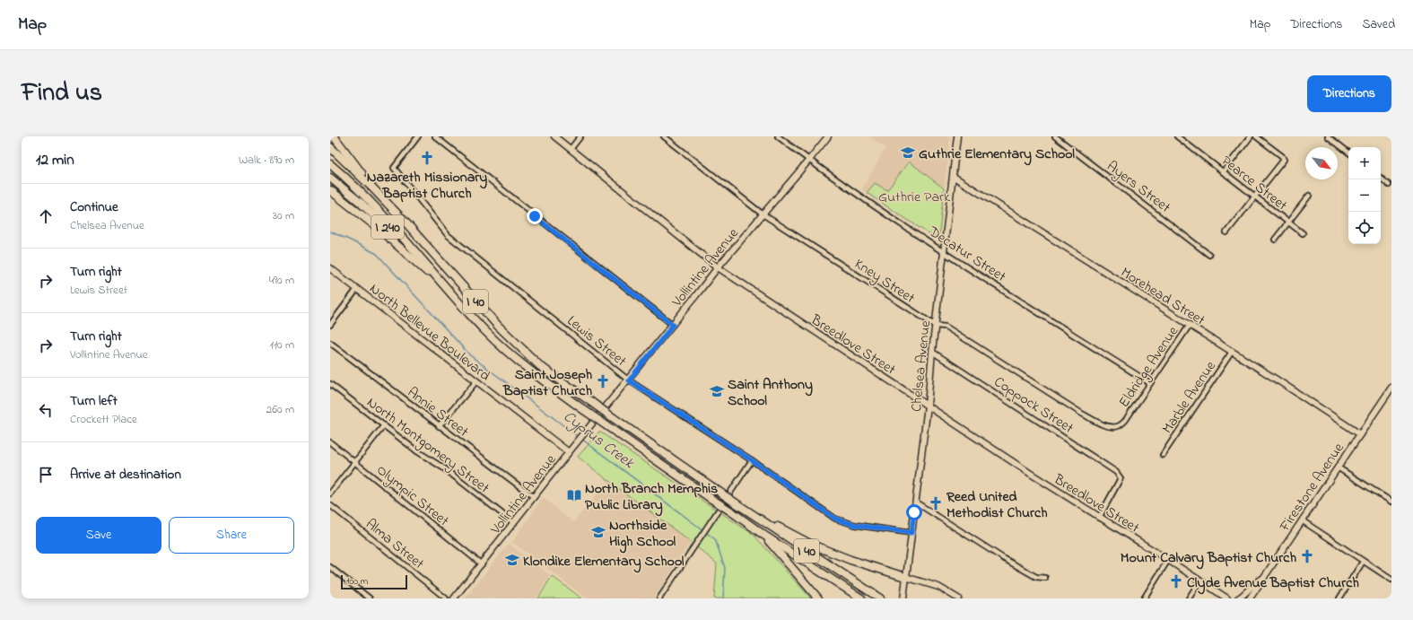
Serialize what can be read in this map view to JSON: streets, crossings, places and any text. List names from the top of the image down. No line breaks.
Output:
{"streets":{"highway":["I 240","I 40"],"street":["Pearce Street","Ayers Street","Decatur Street","Vollintine Avenue","Kney Street","Morehead Street","North Bellevue Boulevard","Lewis Street","Breedlove Street","Chelsea Avenue","Eldridge Avenue","Marble Avenue","Coppock Street","Annie Street","North Montgomery Street","Firestone Avenue","Olympic Street","Alma Street"]},"crossings":[["I 240","I 40"],["Decatur Street","Vollintine Avenue"],["Decatur Street","Chelsea Avenue"],["Decatur Street","Eldridge Avenue"],["Vollintine Avenue","Kney Street"],["Vollintine Avenue","North Bellevue Boulevard"],["Vollintine Avenue","Lewis Street"],["Vollintine Avenue","Breedlove Street"],["Vollintine Avenue","Annie Street"],["Vollintine Avenue","North Montgomery Street"],["Vollintine Avenue","Olympic Street"],["Kney Street","Chelsea Avenue"],["Kney Street","Eldridge Avenue"],["Morehead Street","Chelsea Avenue"],["Morehead Street","Eldridge Avenue"],["Morehead Street","Marble Avenue"],["Morehead Street","Firestone Avenue"],["Lewis Street","Chelsea Avenue"],["Breedlove Street","Chelsea Avenue"],["Breedlove Street","Coppock Street"],["Chelsea Avenue","Coppock Street"]],"water":["Cyprus Creek"],"parks":["Guthrie Park"],"places":{"school or university":["Guthrie Elementary School","Saint Anthony School","Northside High School","Klondike Elementary School"],"church":["Nazareth Missionary Baptist Church","Saint Joseph Baptist Church","Reed United Methodist Church","Mount Calvary Baptist Church","Clyde Avenue Baptist Church"],"library":["North Branch Memphis Public Library"]},"scale_bar":"100 m","north":"bottom right","page":{"header":"Map","nav":["Map","Directions","Saved"],"title":"Find us","buttons":["Directions",["Save","Share"]],"heading":["12 min","Walk · 890 m"],"map_buttons":["+","−"],"list":[["Continue","Chelsea Avenue","30 m"],["Turn right","Lewis Street","490 m"],["Turn right","Vollintine Avenue","110 m"],["Turn left","Crockett Place","260 m"],"Arrive at destination"],"scale":"100 m"}}
